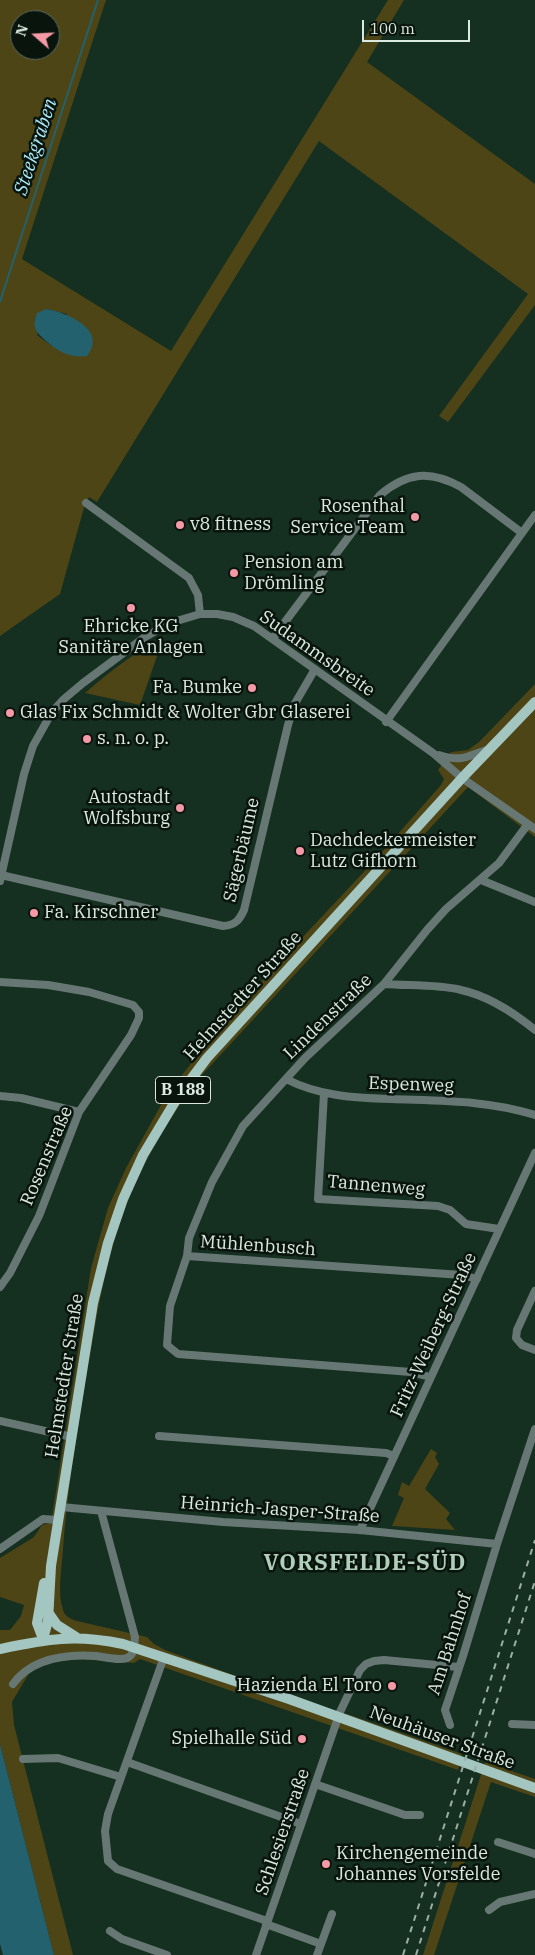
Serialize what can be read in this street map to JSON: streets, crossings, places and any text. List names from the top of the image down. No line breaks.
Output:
{"streets":{"main road":["Helmstedter Straße","B 188","Neuhäuser Straße"],"street":["Sudammsbreite","Sägerbäume","Lindenstraße","Espenweg","Rosenstraße","Tannenweg","Mühlenbusch","Fritz-Weiberg-Straße","Heinrich-Jasper-Straße","Am Bahnhof","Schlesierstraße"]},"crossings":[["Sudammsbreite","Sägerbäume"],["Sudammsbreite","Helmstedter Straße"],["Sudammsbreite","Lindenstraße"],["Helmstedter Straße","B 188"],["Helmstedter Straße","Heinrich-Jasper-Straße"],["Helmstedter Straße","Neuhäuser Straße"],["Lindenstraße","Espenweg"],["Lindenstraße","Mühlenbusch"],["Espenweg","Tannenweg"],["Tannenweg","Fritz-Weiberg-Straße"],["Mühlenbusch","Fritz-Weiberg-Straße"],["Fritz-Weiberg-Straße","Heinrich-Jasper-Straße"],["Heinrich-Jasper-Straße","Am Bahnhof"],["Neuhäuser Straße","Schlesierstraße"]],"districts":["VORSFELDE-SÜD"],"water":["Steekgraben"],"places":["Rosenthal Service Team","v8 fitness","Pension am Drömling","Ehricke KG Sanitäre Anlagen","Fa. Bumke","Glas Fix Schmidt & Wolter Gbr Glaserei","s. n. o. p.","Autostadt Wolfsburg","Dachdeckermeister Lutz Gifhorn","Fa. Kirschner","Hazienda El Toro","Spielhalle Süd","Kirchengemeinde Johannes Vorsfelde"],"scale_bar":"100 m","north":"left"}
